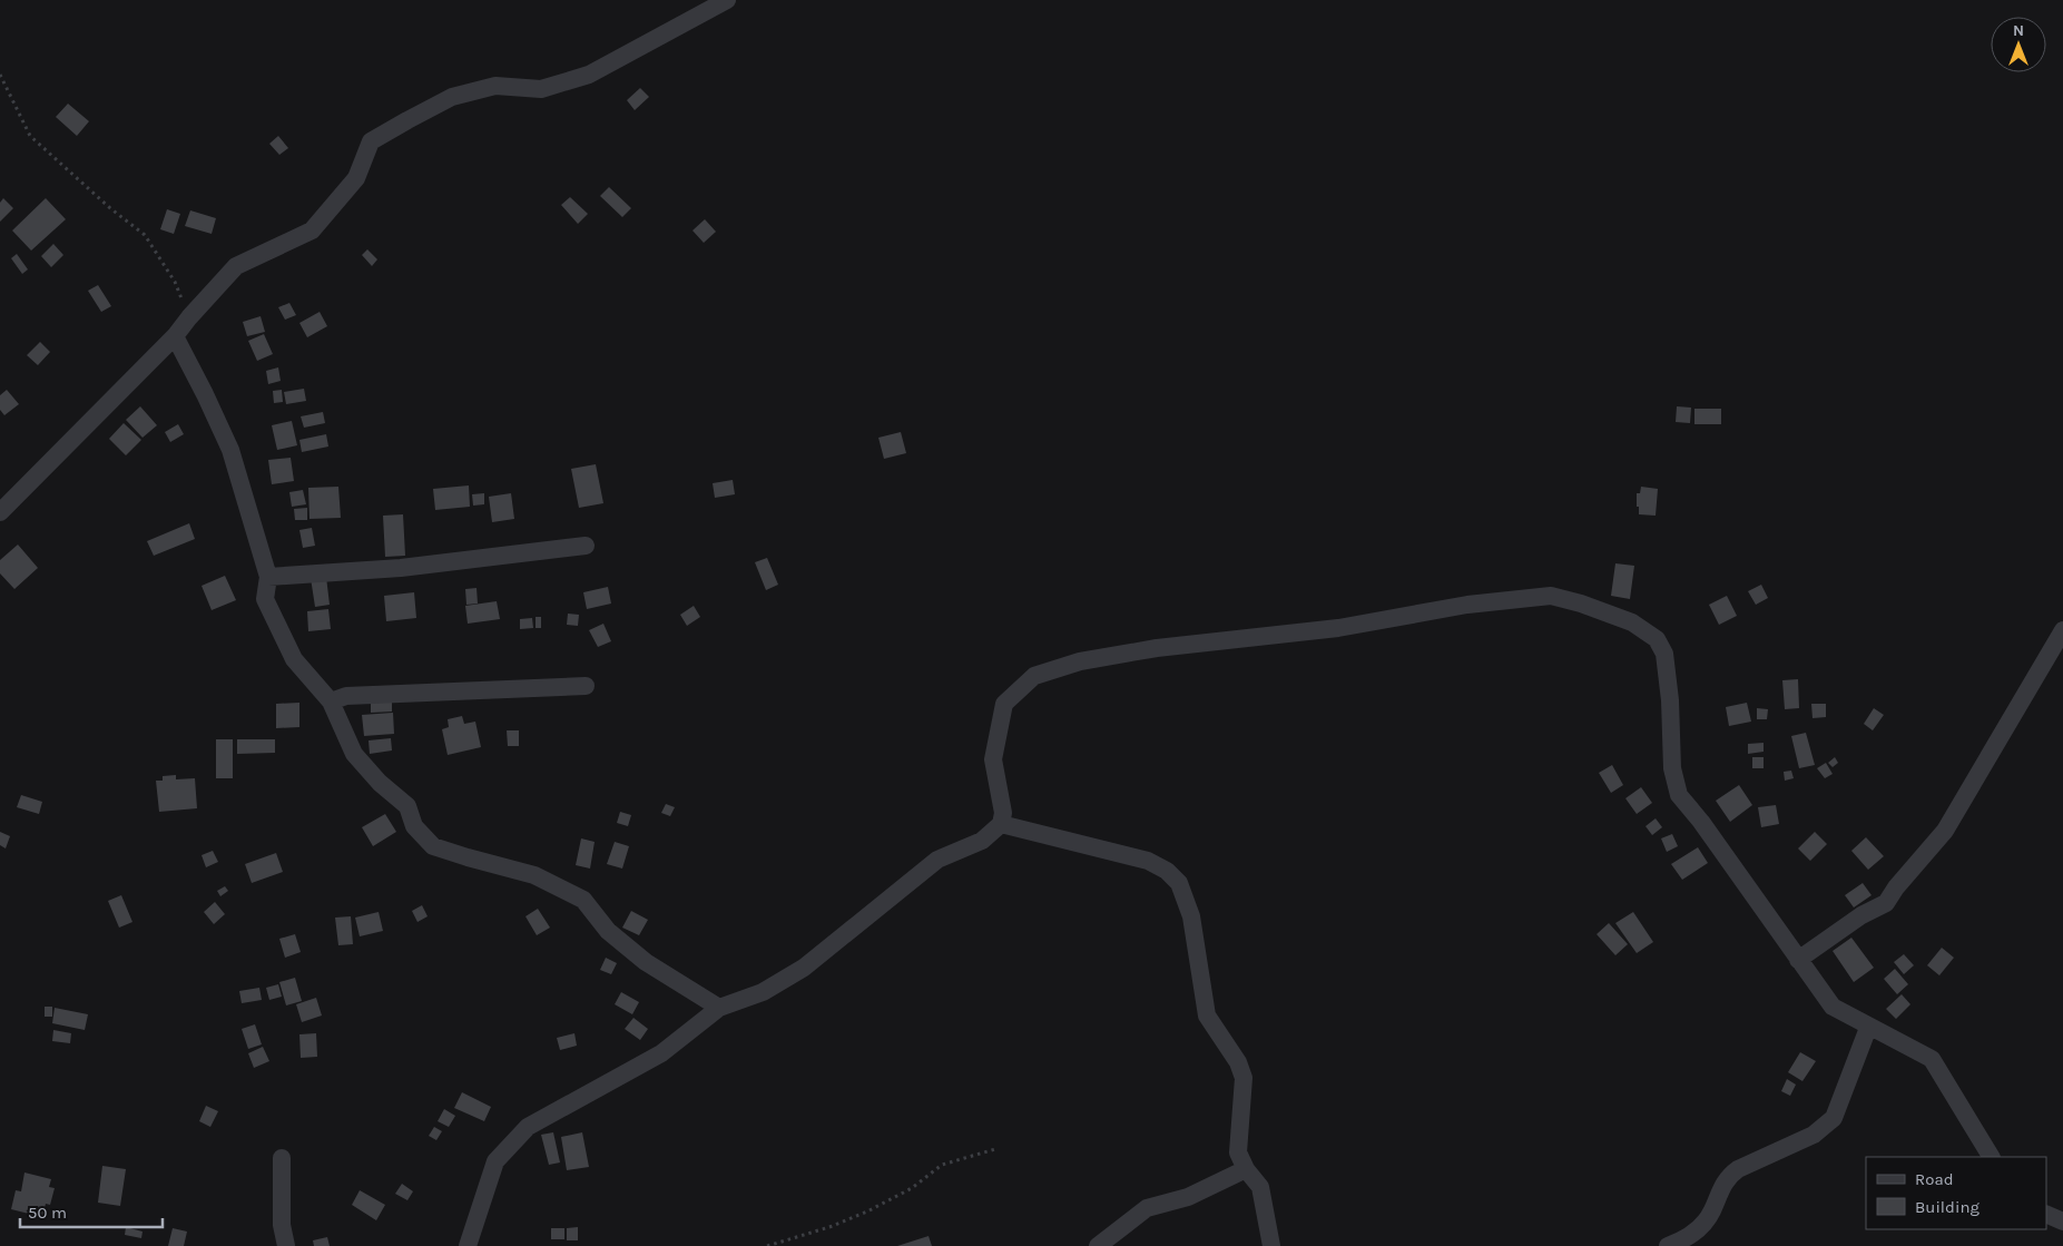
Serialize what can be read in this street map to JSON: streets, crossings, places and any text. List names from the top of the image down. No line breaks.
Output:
{"legend":["Road","Building"],"scale_bar":"50 m","north":"top"}
